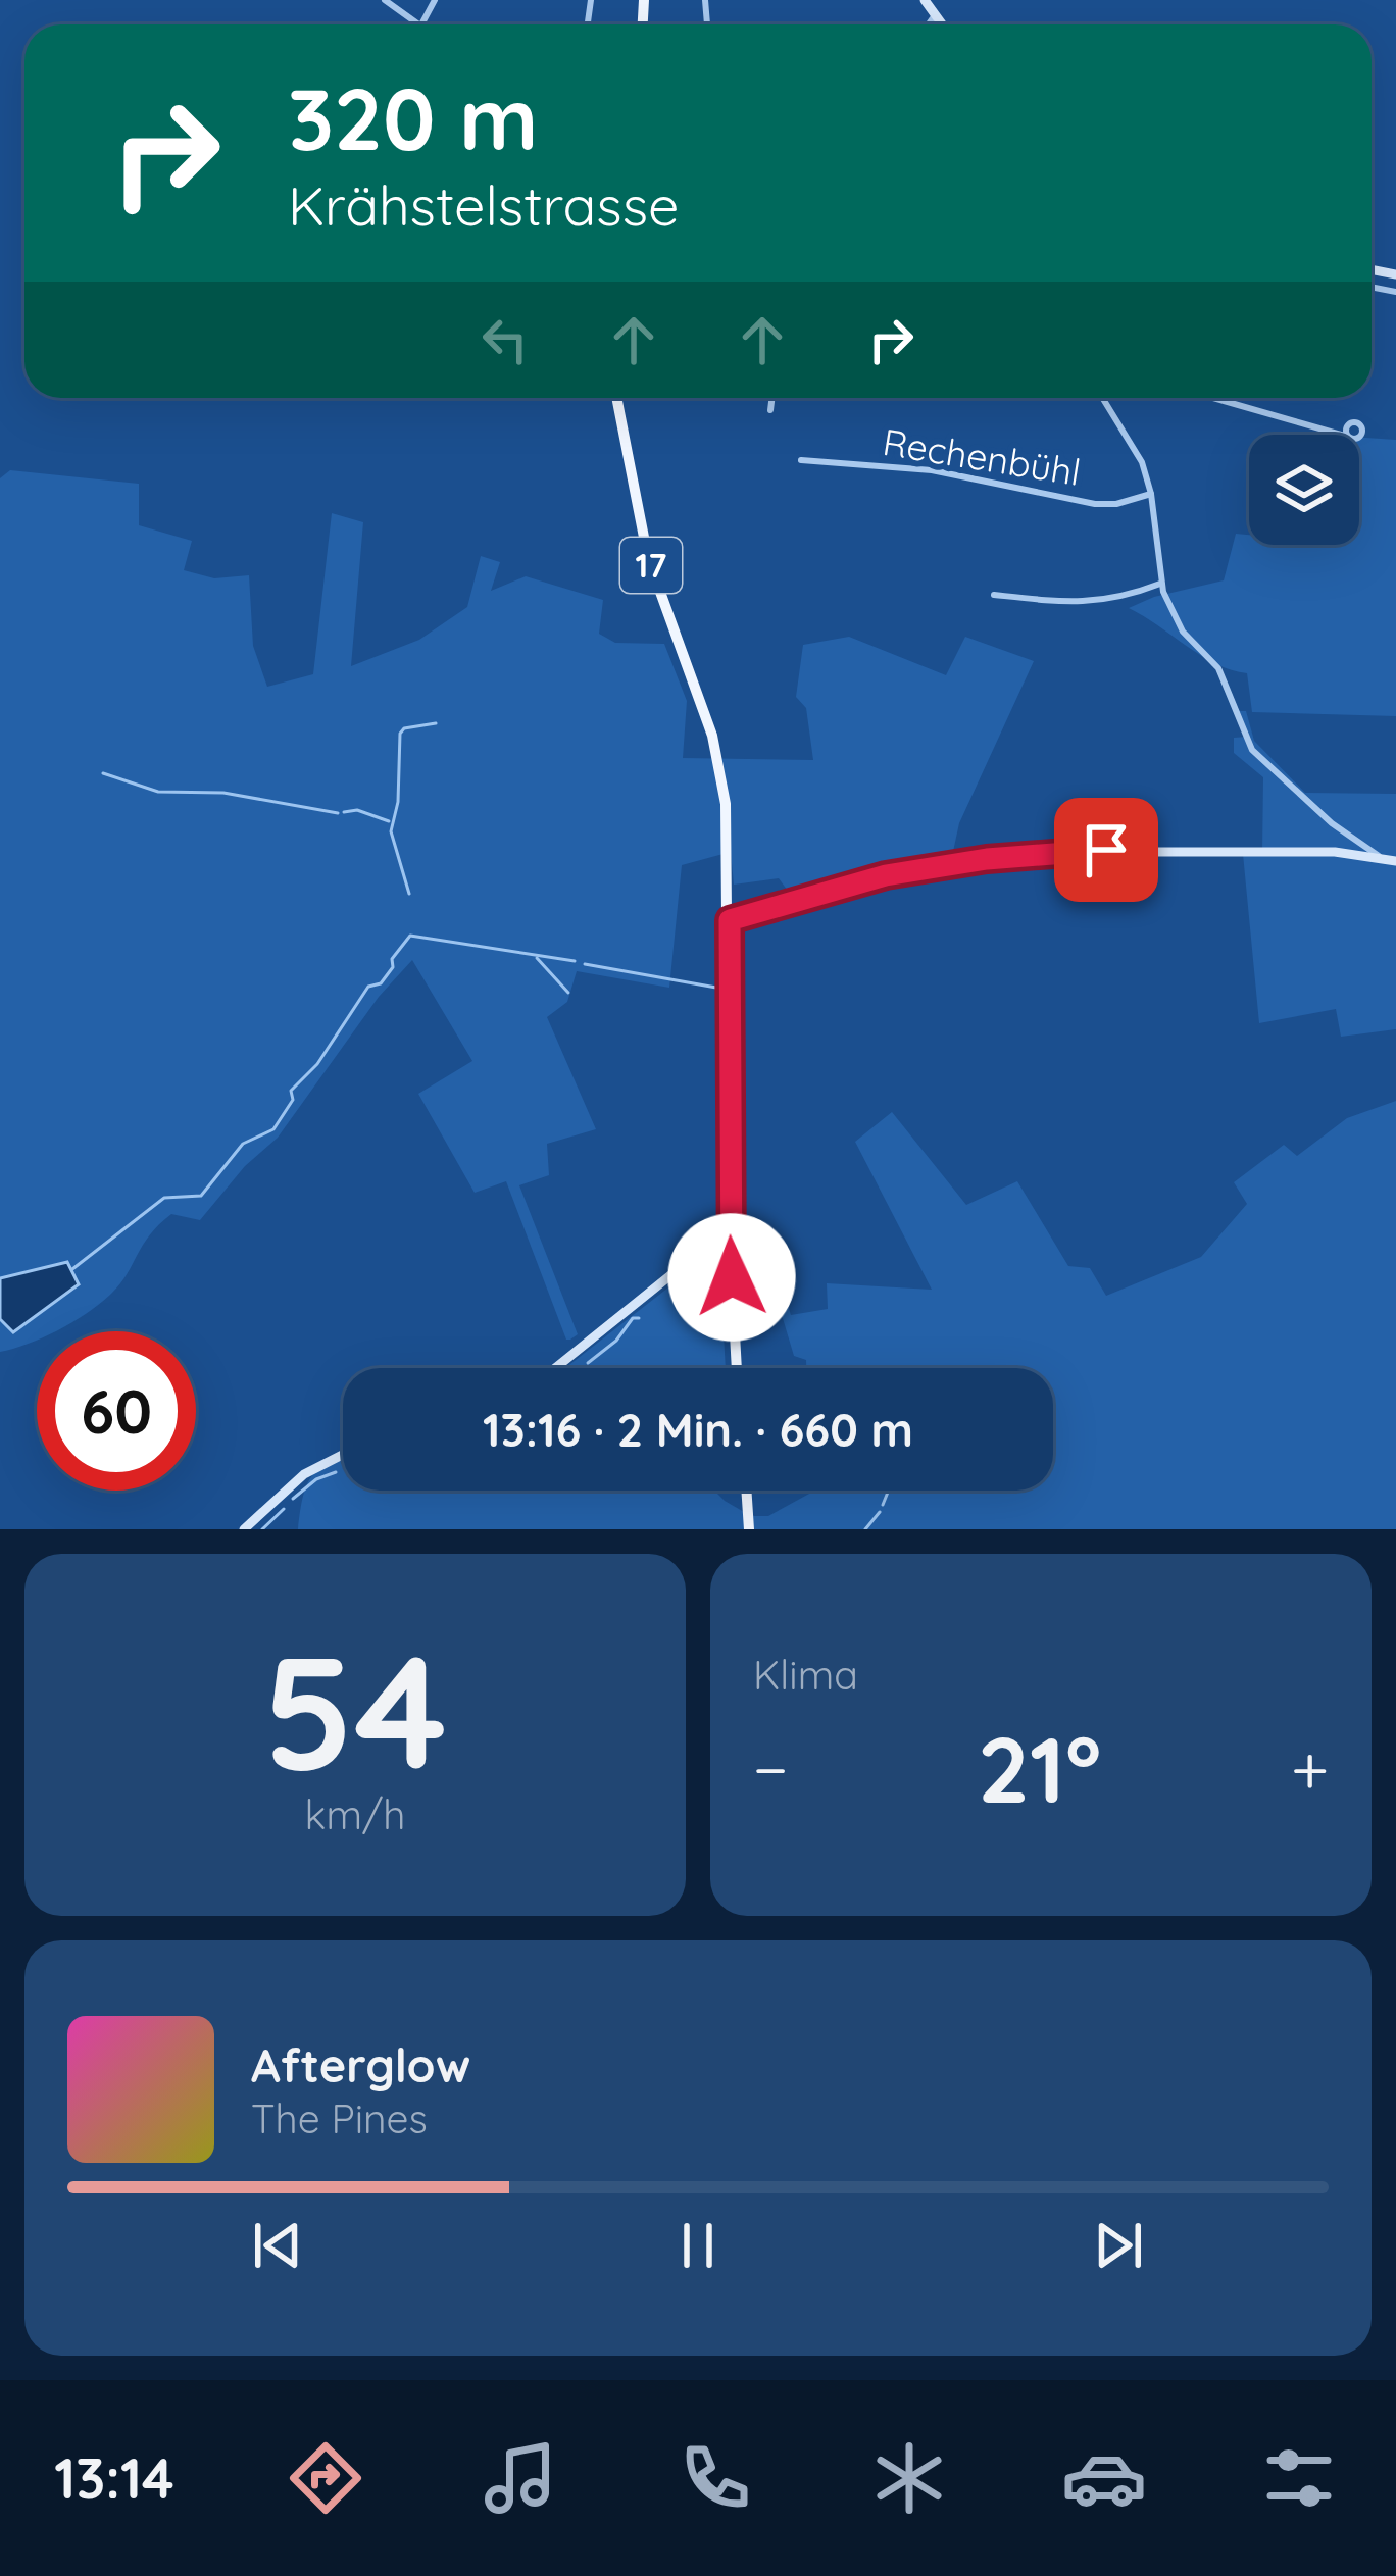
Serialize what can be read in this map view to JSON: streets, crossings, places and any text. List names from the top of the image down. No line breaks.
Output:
{"streets":{"main road":["17"],"street":["Rechenbühl"]},"page":{"turn":["320 m","Krähstelstrasse"],"limit":"60","trip":"13:16 · 2 Min. · 660 m","tile":[["54","km/h"],"Klima"],"heat":["−","21°","+"],"song":["Afterglow","The Pines"],"tabs":"13:14"}}
